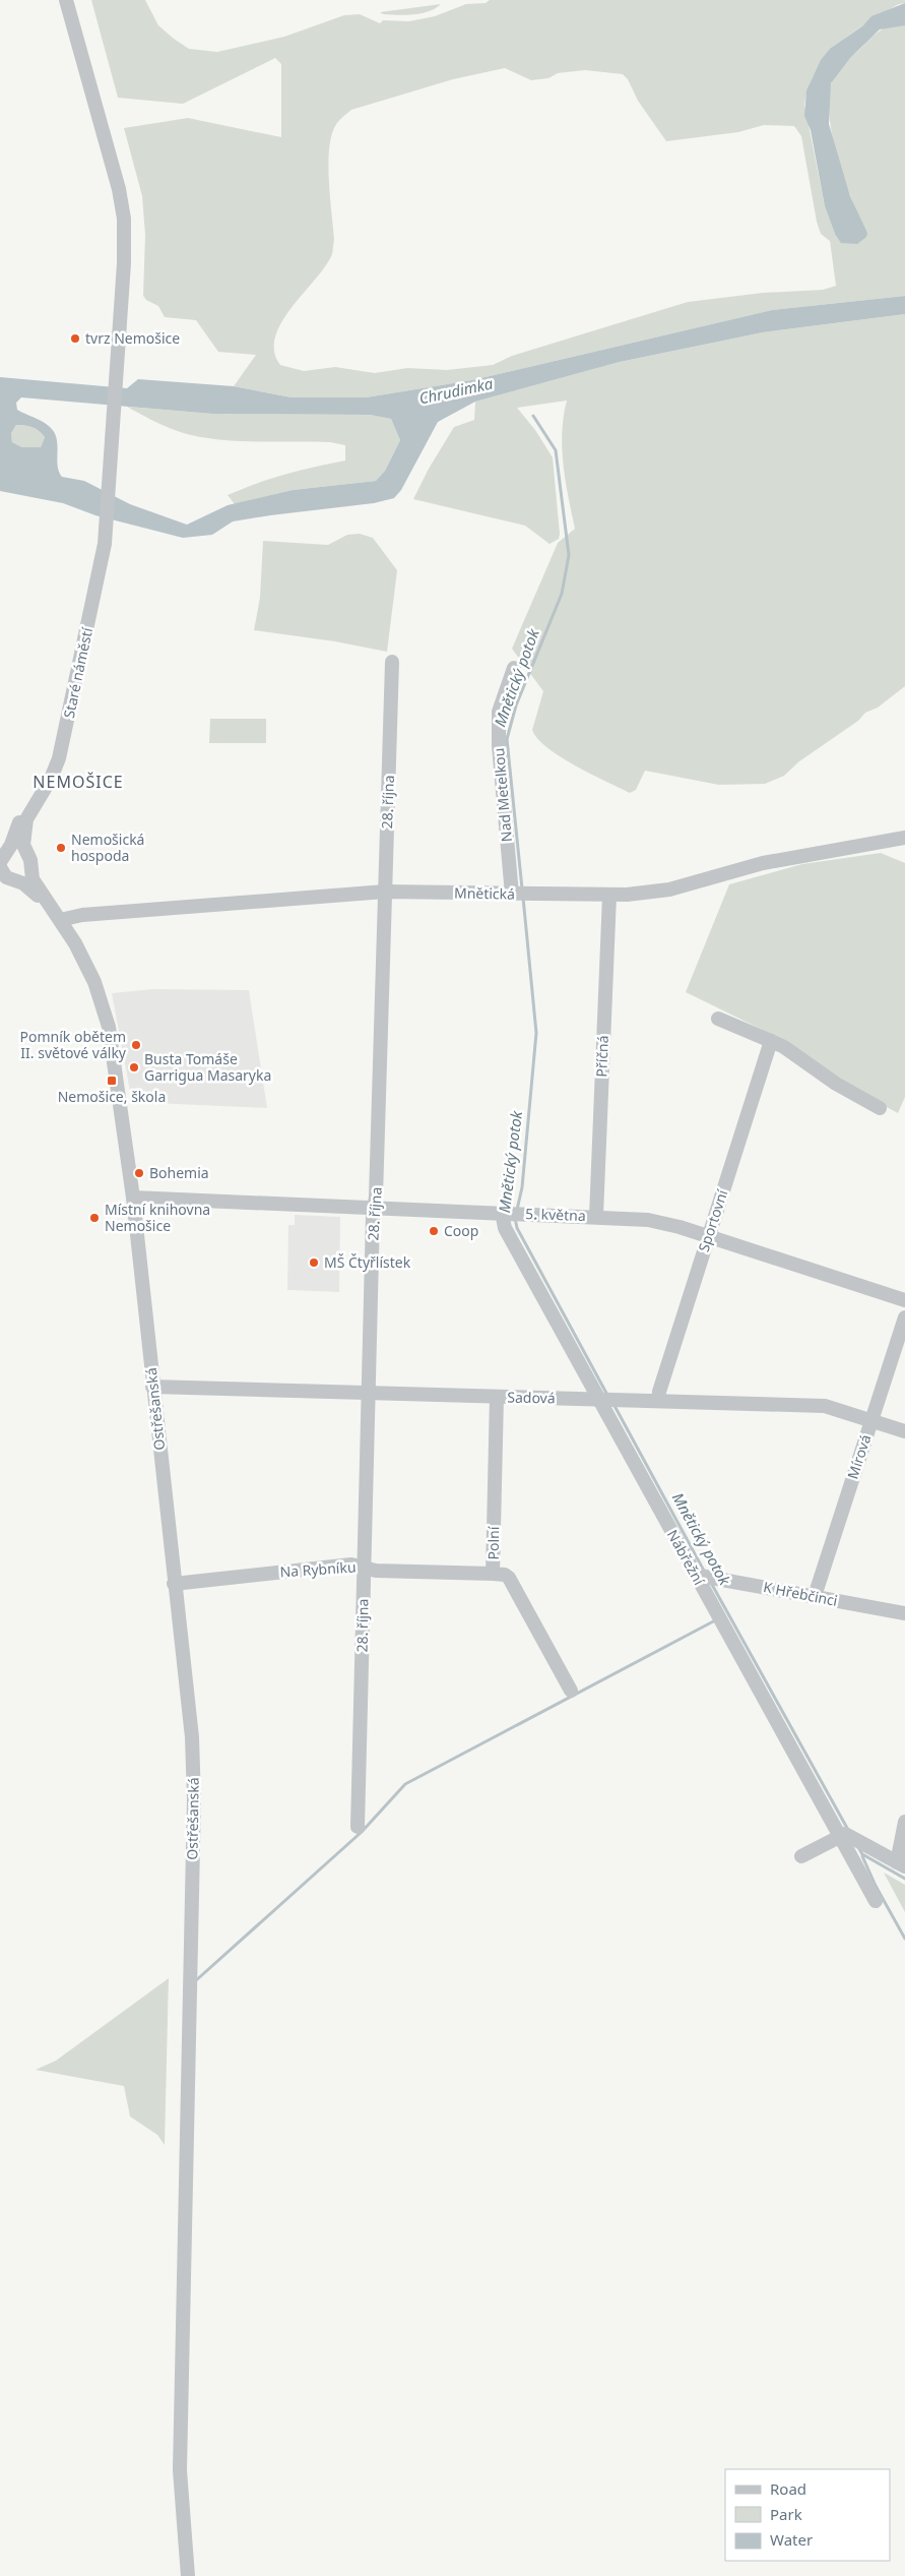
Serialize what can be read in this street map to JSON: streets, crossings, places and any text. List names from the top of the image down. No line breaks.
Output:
{"streets":{"street":["Staré náměstí","Nad Metelkou","28. října","Mnětická","Příčná","5. května","Sportovní","Sadová","Ostřešanská","Mírová","Polní","Nábřežní","Na Rybníku","K Hřebčinci"]},"crossings":[["Staré náměstí","Mnětická"],["Staré náměstí","Ostřešanská"],["Nad Metelkou","Mnětická"],["28. října","Mnětická"],["28. října","5. května"],["28. října","Sadová"],["28. října","Na Rybníku"],["Mnětická","Příčná"],["Mnětická","Ostřešanská"],["Příčná","5. května"],["5. května","Sportovní"],["5. května","Ostřešanská"],["5. května","Nábřežní"],["Sportovní","Sadová"],["Sadová","Ostřešanská"],["Sadová","Mírová"],["Sadová","Polní"],["Sadová","Nábřežní"],["Ostřešanská","Na Rybníku"],["Mírová","K Hřebčinci"],["Polní","Na Rybníku"],["Nábřežní","K Hřebčinci"]],"districts":["NEMOŠICE"],"water":["Chrudimka","Mnětický potok"],"places":{"other":["tvrz Nemošice","Nemošická hospoda","Pomník obětem II. světové války","Busta Tomáše Garrigua Masaryka","Bohemia","Místní knihovna Nemošice","Coop","MŠ Čtyřlístek"],"transit":["Nemošice, škola"]},"legend":["Road","Park","Water"]}
